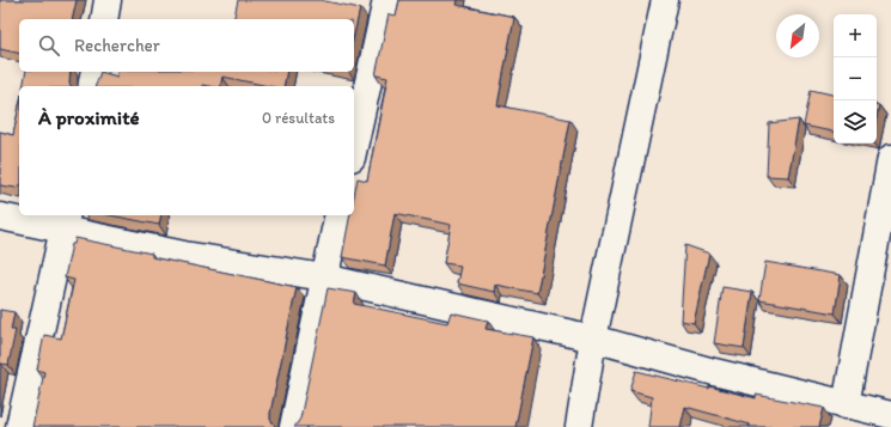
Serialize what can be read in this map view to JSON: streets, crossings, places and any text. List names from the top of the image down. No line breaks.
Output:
{"north":"bottom left","page":{"map_buttons":["+","−"],"search":"Rechercher","heading":["À proximité","0 résultats"]}}
